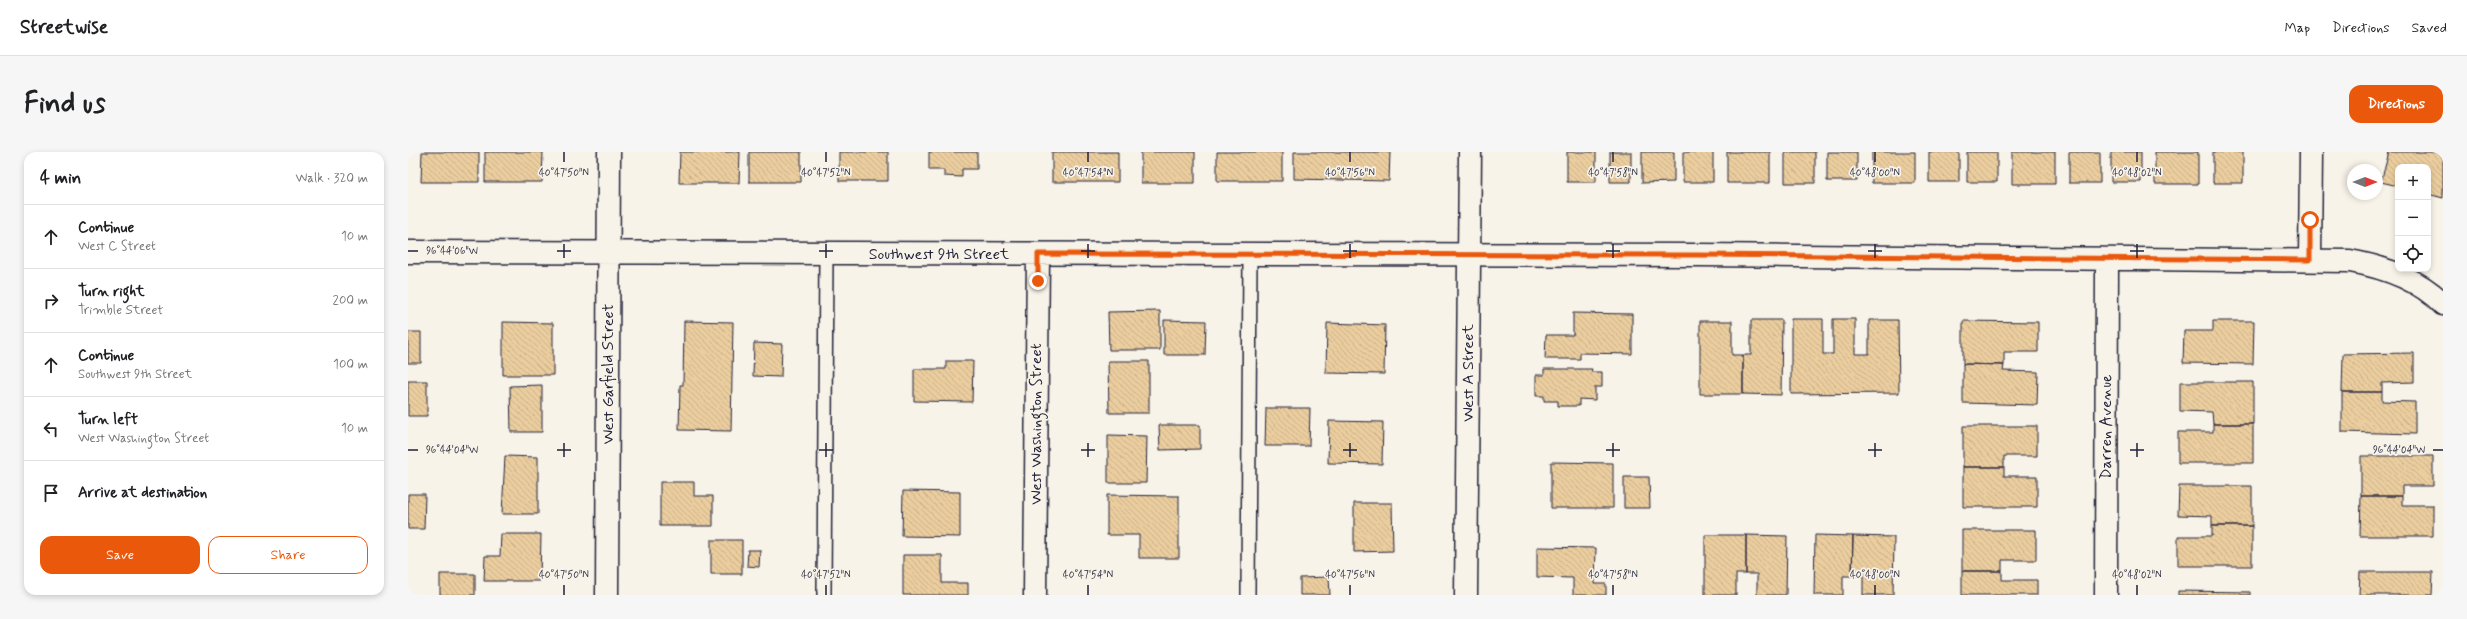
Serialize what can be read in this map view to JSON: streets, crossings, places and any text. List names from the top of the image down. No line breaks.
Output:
{"streets":{"street":["Southwest 9th Street","West A Street","West Garfield Street","West Washington Street","Darren Avenue"]},"crossings":[["Southwest 9th Street","West A Street"],["Southwest 9th Street","West Garfield Street"],["Southwest 9th Street","West Washington Street"],["Southwest 9th Street","Darren Avenue"]],"north":"right","page":{"header":"Streetwise","nav":["Map","Directions","Saved"],"buttons":["Directions",["Save","Share"]],"title":"Find us","heading":["4 min","Walk · 320 m"],"map_buttons":["+","−"],"list":[["Continue","West C Street","10 m"],["Turn right","Trimble Street","200 m"],["Continue","Southwest 9th Street","100 m"],["Turn left","West Washington Street","10 m"],"Arrive at destination"]},"coordinates":["40°47'50\"N","40°47'52\"N","40°47'54\"N","40°47'56\"N","40°47'58\"N","40°48'00\"N","40°48'02\"N","96°44'06\"W","96°44'04\"W"]}
